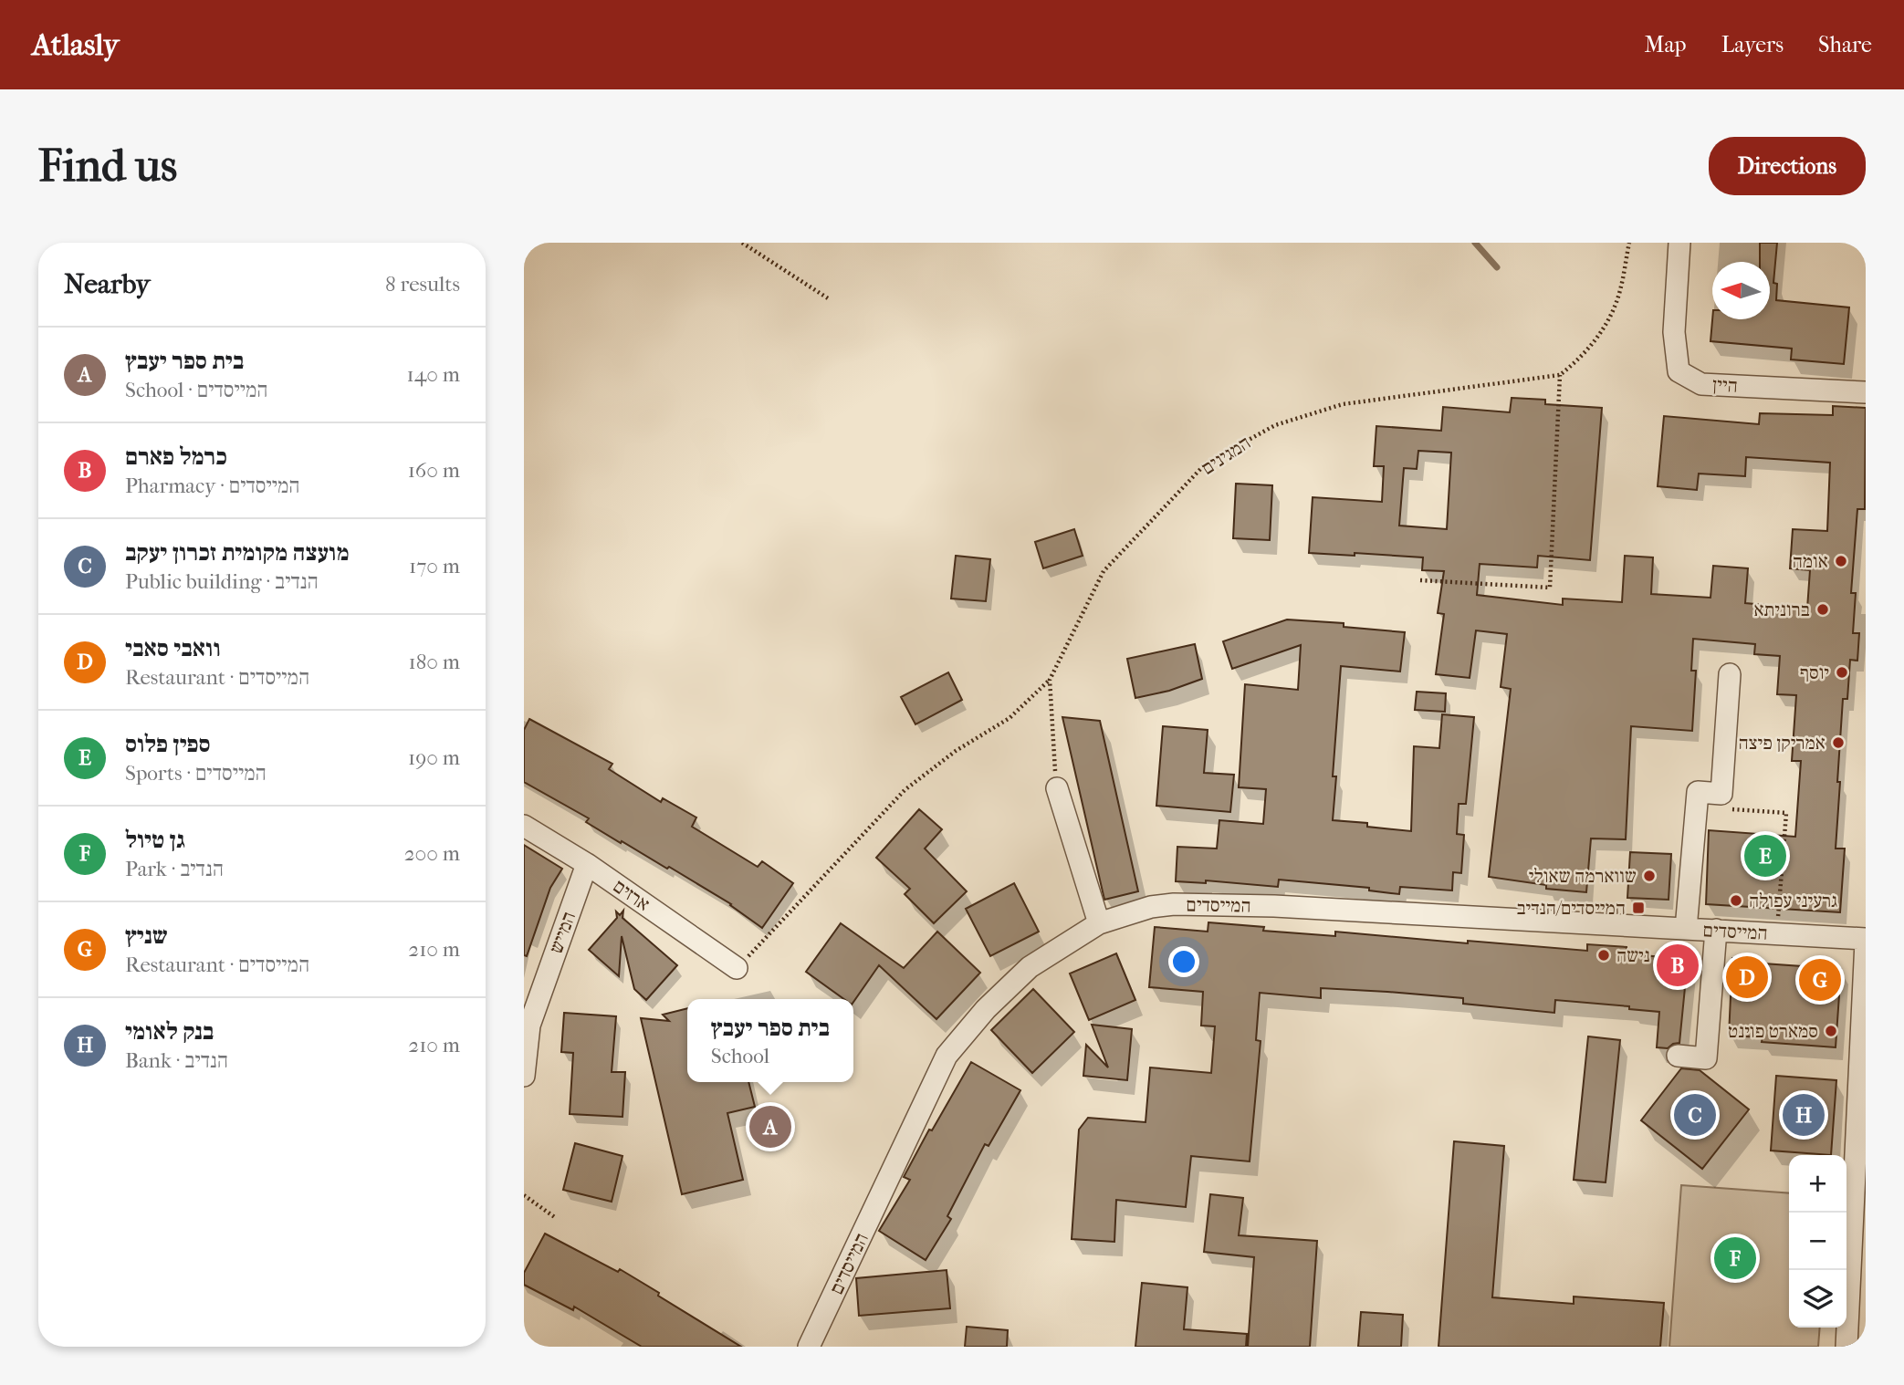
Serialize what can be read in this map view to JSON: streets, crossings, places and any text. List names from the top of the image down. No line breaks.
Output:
{"streets":{"street":["היין","ארזים","המייסדים","המייש"],"path":["המגינים"]},"crossings":[["ארזים","המייש"]],"places":{"other":["אומה","ברוניתא","יוסף","אמריקן פיצה","שווארמה שאולי","גרעיני עפולה","נישה","סמארט פוינט"],"transit":["המייסדים/הנדיב"]},"north":"left","page":{"header":"Atlasly","nav":["Map","Layers","Share"],"buttons":"Directions","title":"Find us","heading":["Nearby","8 results"],"list":[{"mark":"A","name":"בית ספר יעבץ","note":"School · המייסדים","value":"140 m"},{"mark":"B","name":"כרמל פארם","note":"Pharmacy · המייסדים","value":"160 m"},{"mark":"C","name":"מועצה מקומית זכרון יעקב","note":"Public building · הנדיב","value":"170 m"},{"mark":"D","name":"וואבי סאבי","note":"Restaurant · המייסדים","value":"180 m"},{"mark":"E","name":"ספין פלוס","note":"Sports · המייסדים","value":"190 m"},{"mark":"F","name":"גן טיול","note":"Park · הנדיב","value":"200 m"},{"mark":"G","name":"שניץ","note":"Restaurant · המייסדים","value":"210 m"},{"mark":"H","name":"בנק לאומי","note":"Bank · הנדיב","value":"210 m"}],"pins":["E","B","D","G","C","H","A","F"],"popup":["בית ספר יעבץ","School"],"map_buttons":["+","−"]}}
